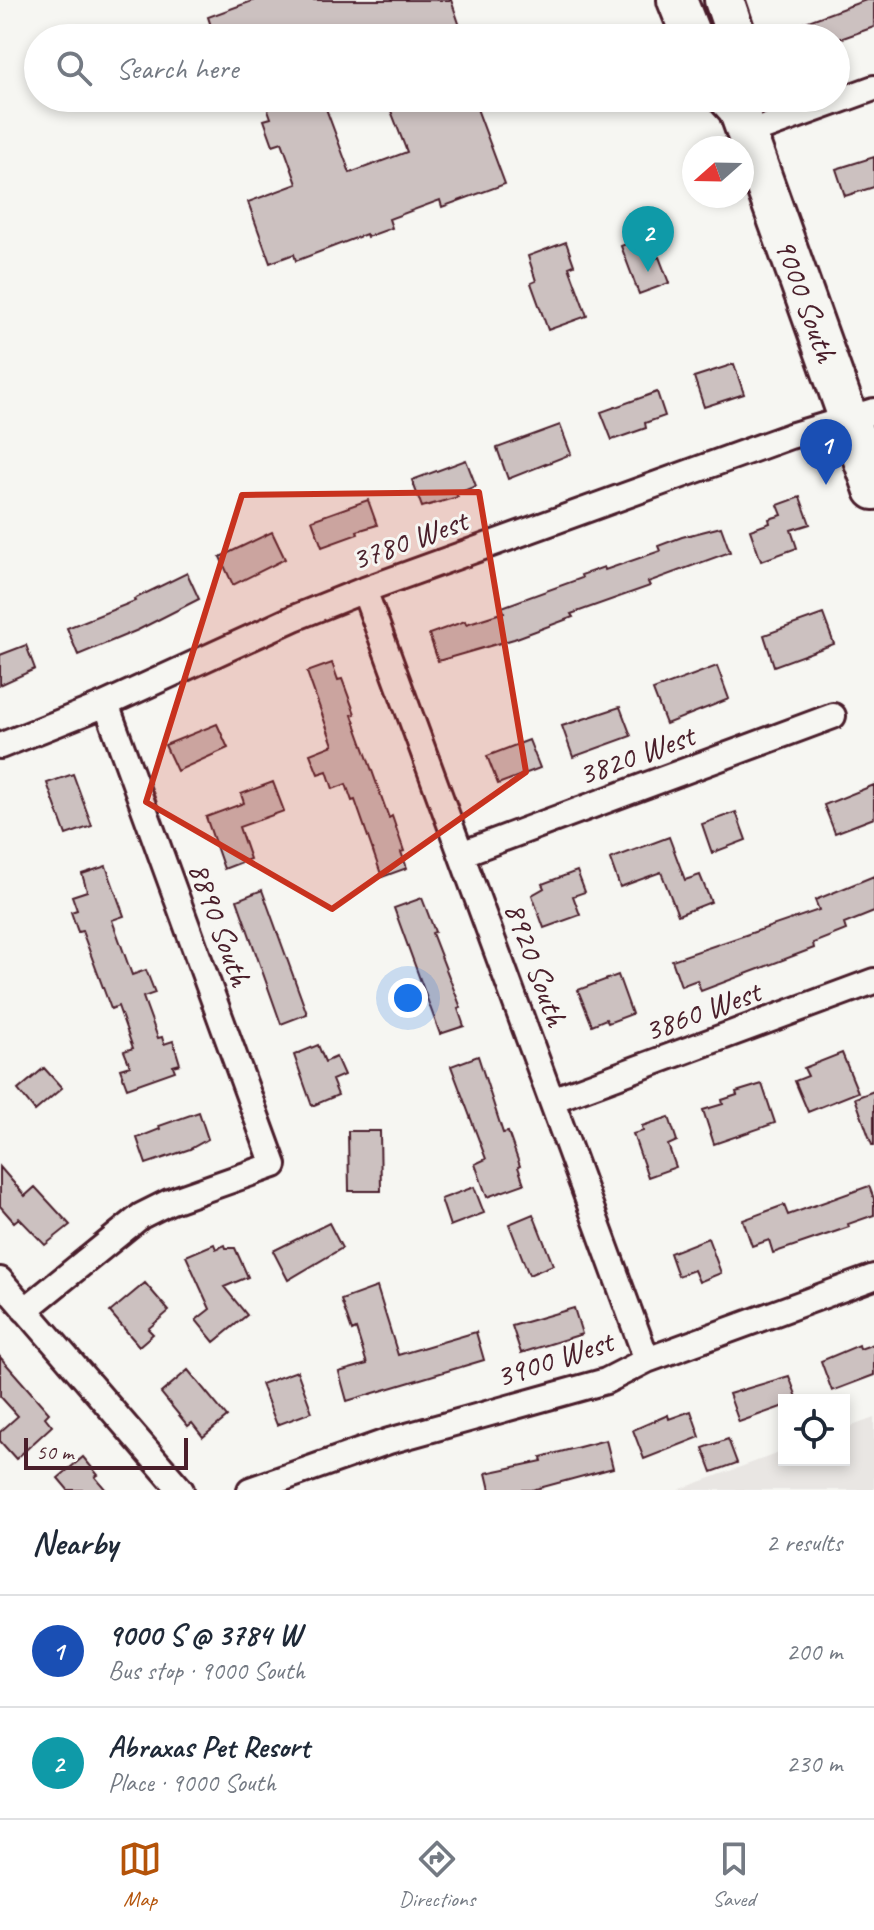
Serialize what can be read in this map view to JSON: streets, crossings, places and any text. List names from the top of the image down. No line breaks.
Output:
{"streets":{"main road":["9000 South"],"street":["3780 West","3820 West","8890 South","8920 South","3860 West","3900 West"]},"crossings":[["9000 South","3780 West"],["3780 West","8890 South"],["3780 West","8920 South"],["3820 West","8920 South"],["8920 South","3860 West"],["8920 South","3900 West"]],"scale_bar":"50 m","north":"left","page":{"search":"Search here","pins":["2","1"],"scale":"50 m","heading":["Nearby","2 results"],"list":[{"mark":"1","name":"9000 S @ 3784 W","note":"Bus stop · 9000 South","value":"200 m"},{"mark":"2","name":"Abraxas Pet Resort","note":"Place · 9000 South","value":"230 m"}],"nav":["Map","Directions","Saved"]}}
